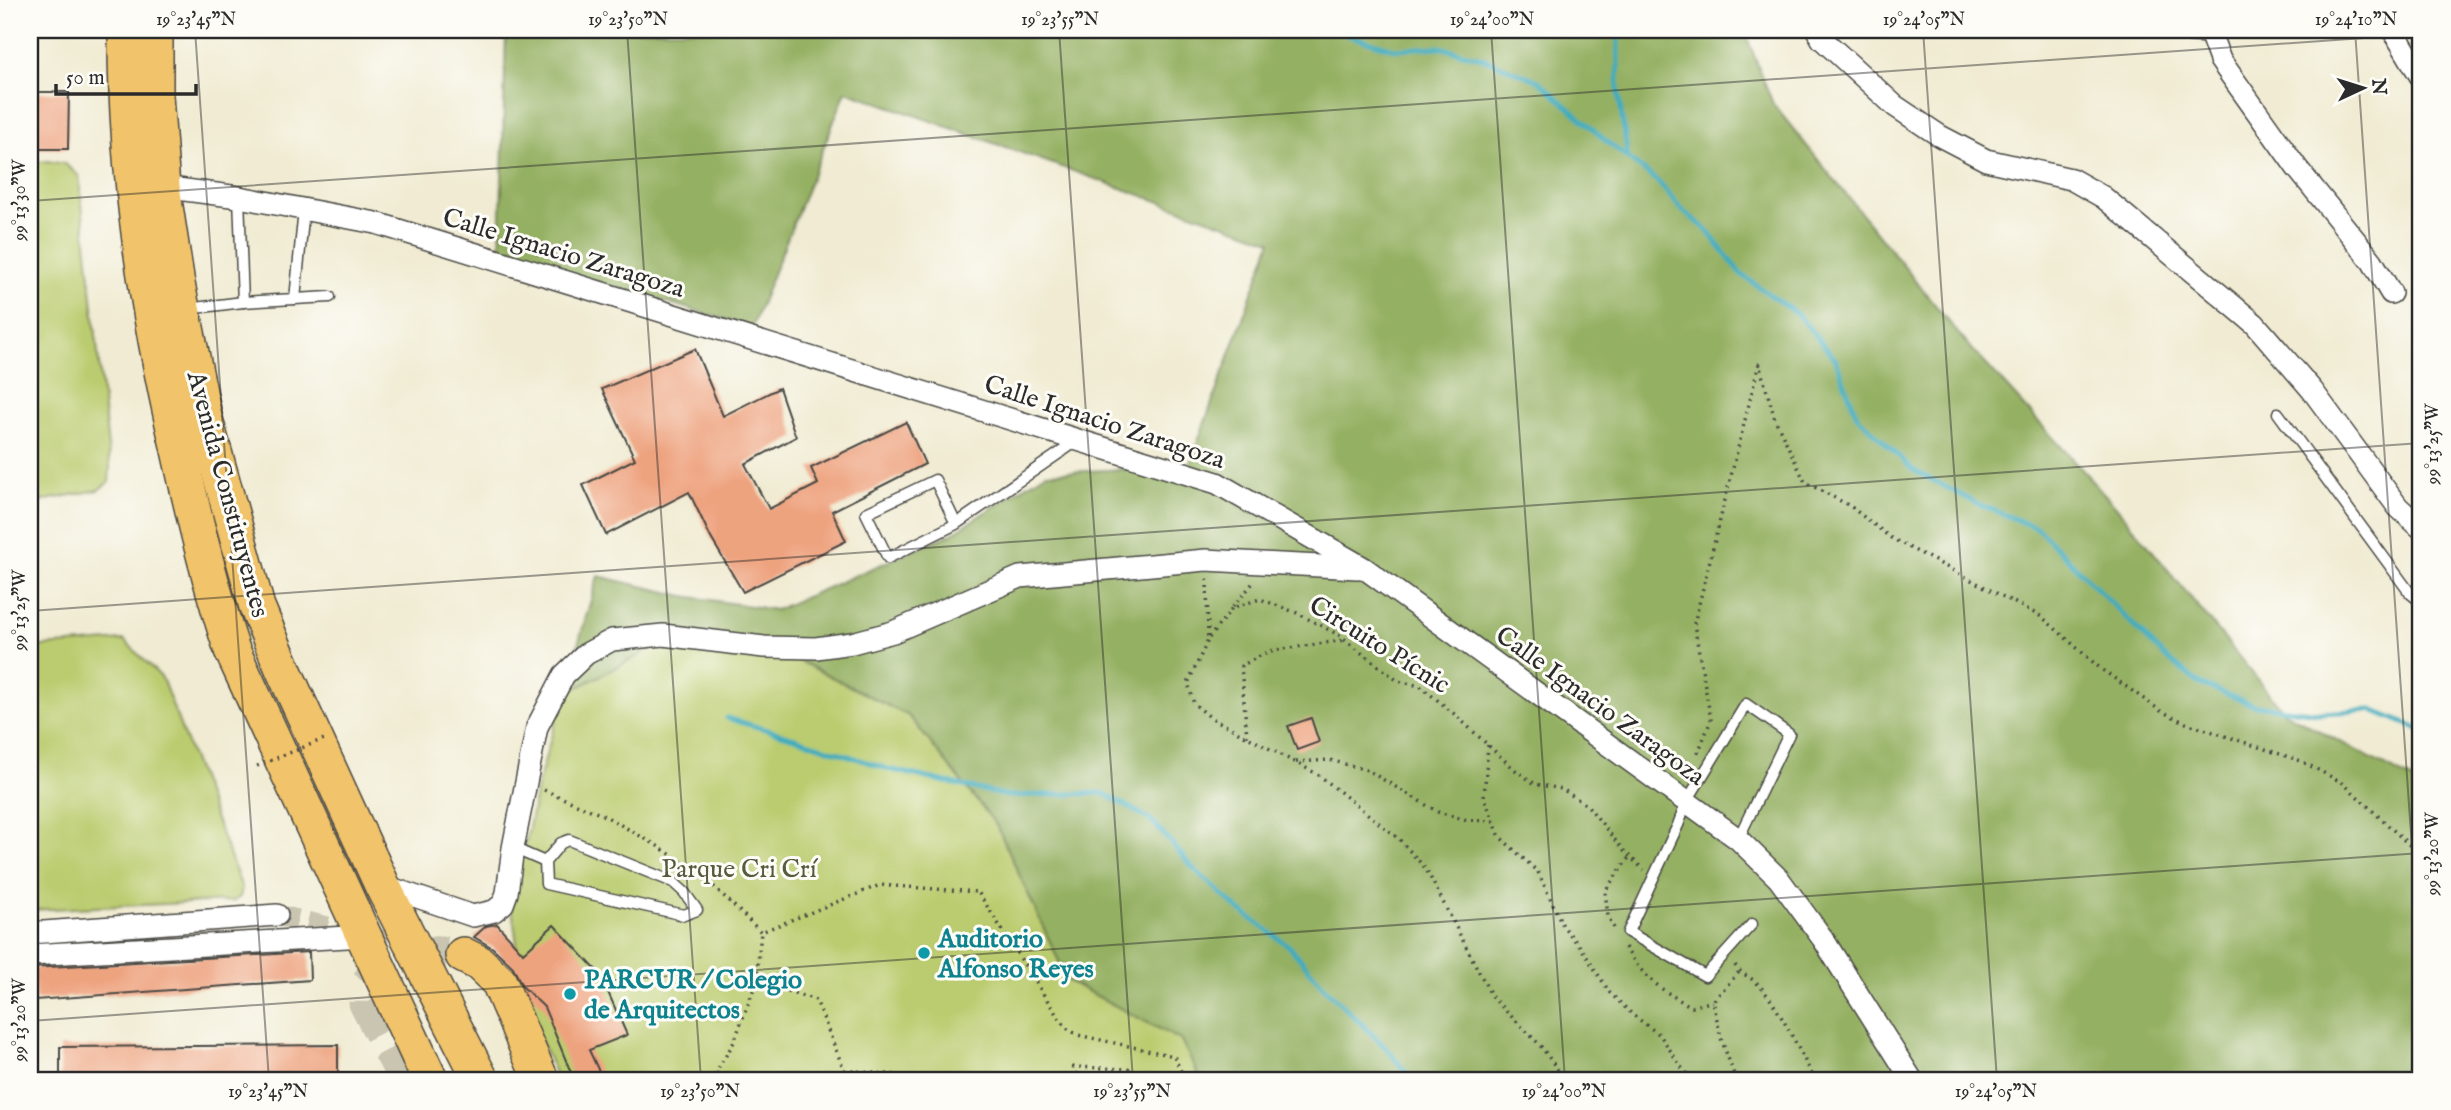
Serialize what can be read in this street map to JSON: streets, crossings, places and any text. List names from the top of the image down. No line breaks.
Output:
{"streets":{"highway":["Avenida Constituyentes"],"street":["Calle Ignacio Zaragoza"],"path":["Circuito Pícnic"]},"crossings":[["Calle Ignacio Zaragoza","Avenida Constituyentes"]],"parks":["Parque Cri Crí"],"places":["Auditorio Alfonso Reyes","PARCUR / Colegio de Arquitectos"],"scale_bar":"50 m","north":"right","coordinates":["19°23'45\"N","19°23'50\"N","19°23'55\"N","19°24'00\"N","19°24'05\"N","19°24'10\"N","99°13'30\"W","99°13'25\"W","99°13'20\"W"]}
